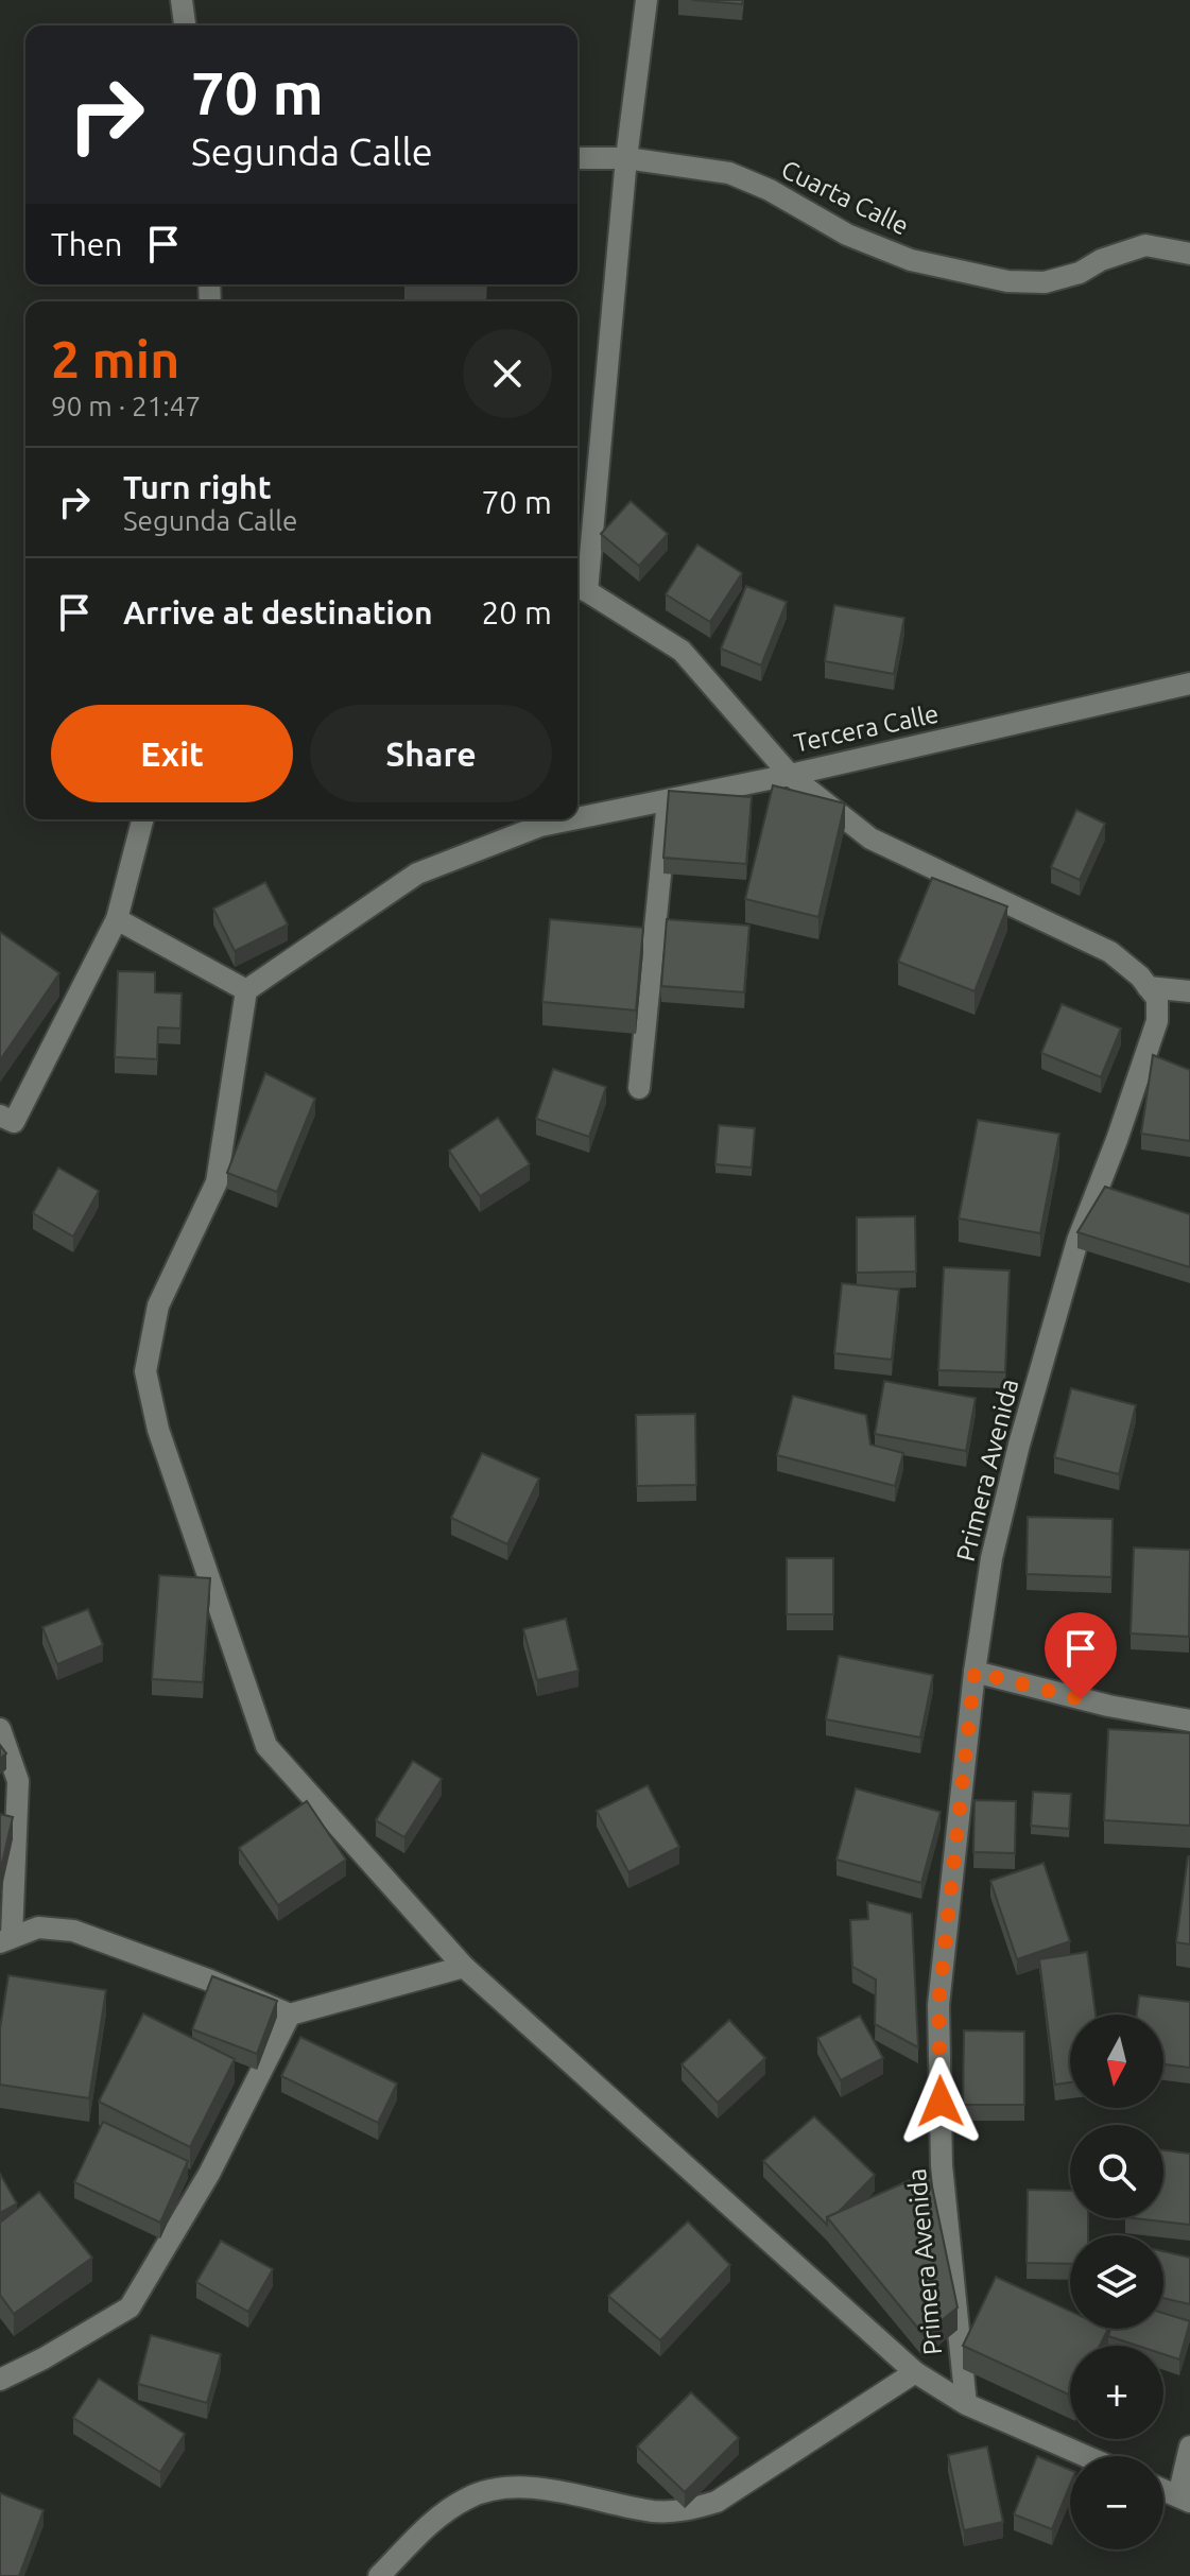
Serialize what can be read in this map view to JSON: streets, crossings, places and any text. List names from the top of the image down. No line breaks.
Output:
{"streets":{"street":["Cuarta Calle","Tercera Calle","Primera Avenida"]},"north":"bottom","page":{"turn":["70 m","Segunda Calle"],"then":"Then","heading":["2 min","90 m · 21:47"],"list":[{"name":"Turn right","note":"Segunda Calle","value":"70 m"},{"name":"Arrive at destination","value":"20 m"}],"buttons":["Exit","Share"],"map_buttons":["+","−"]}}
